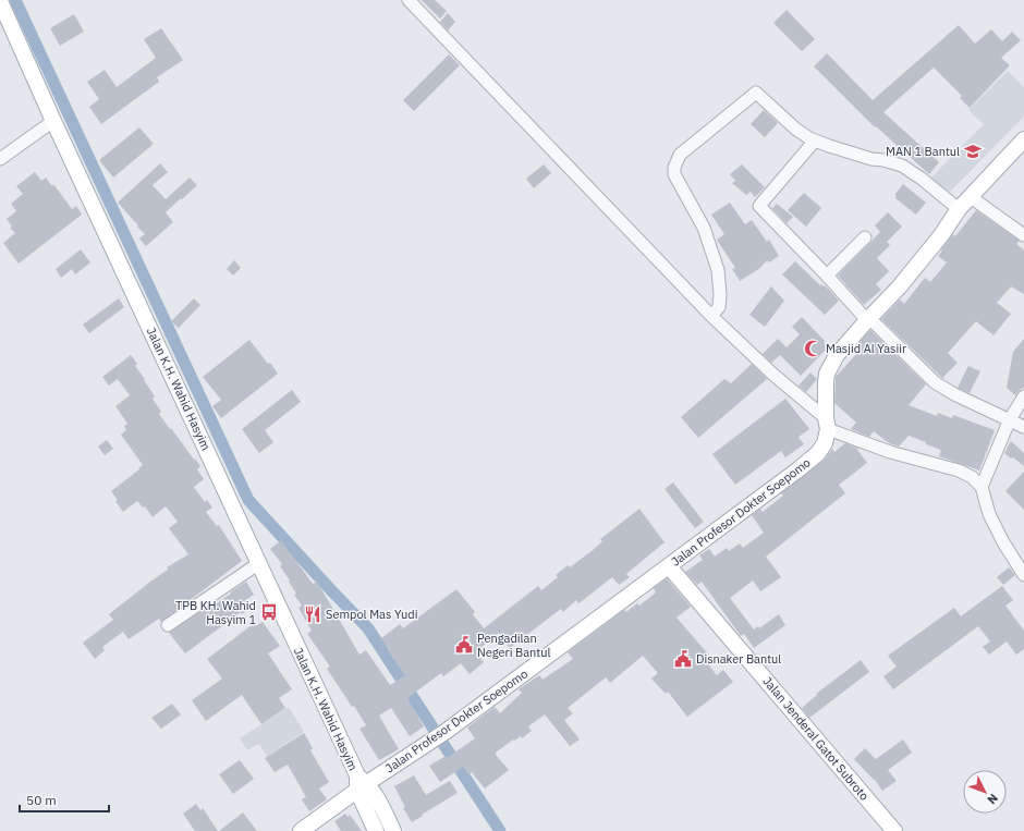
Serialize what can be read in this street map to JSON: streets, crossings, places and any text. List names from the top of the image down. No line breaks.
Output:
{"streets":{"main road":["Jalan K.H. Wahid Hasyim","Jalan Profesor Dokter Soepomo","Jalan Jenderal Gatot Subroto"]},"crossings":[["Jalan K.H. Wahid Hasyim","Jalan Profesor Dokter Soepomo"],["Jalan Profesor Dokter Soepomo","Jalan Jenderal Gatot Subroto"]],"places":{"school or university":["MAN 1 Bantul"],"mosque":["Masjid Al Yasiir"],"bus stop":["TPB KH. Wahid Hasyim 1"],"restaurant":["Sempol Mas Yudi"],"public building":["Pengadilan Negeri Bantul","Disnaker Bantul"]},"scale_bar":"50 m","north":"bottom right"}
